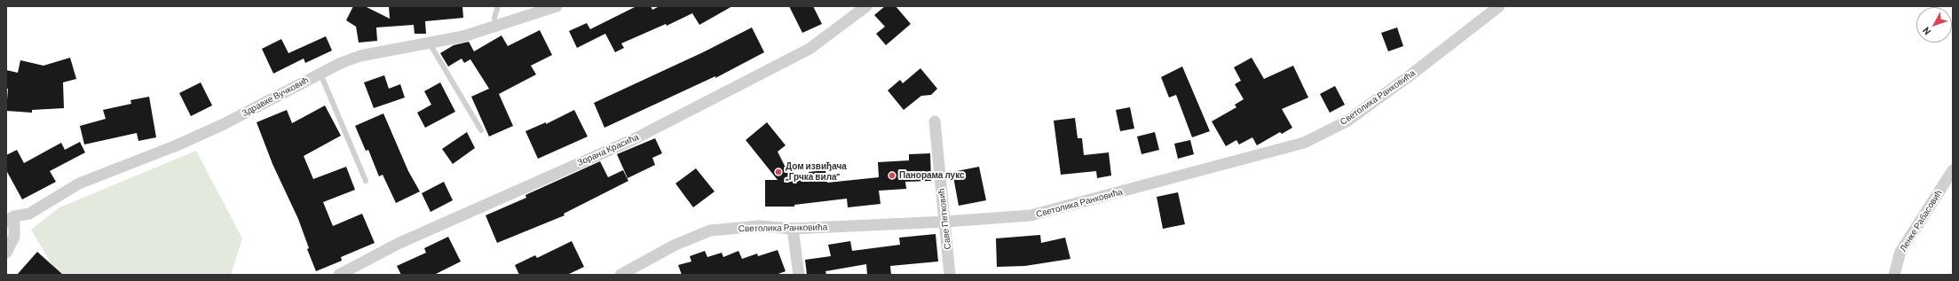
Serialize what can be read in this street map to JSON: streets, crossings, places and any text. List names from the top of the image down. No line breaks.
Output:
{"streets":{"street":["Здравке Вучковић","Светолика Ранковића","Зорана Красића","Саве Петковић","Ленке Рабасовић"]},"crossings":[["Светолика Ранковића","Саве Петковић"]],"places":["Дом извиђача „Грчка вила”","Панорама лукс"],"north":"bottom left"}
